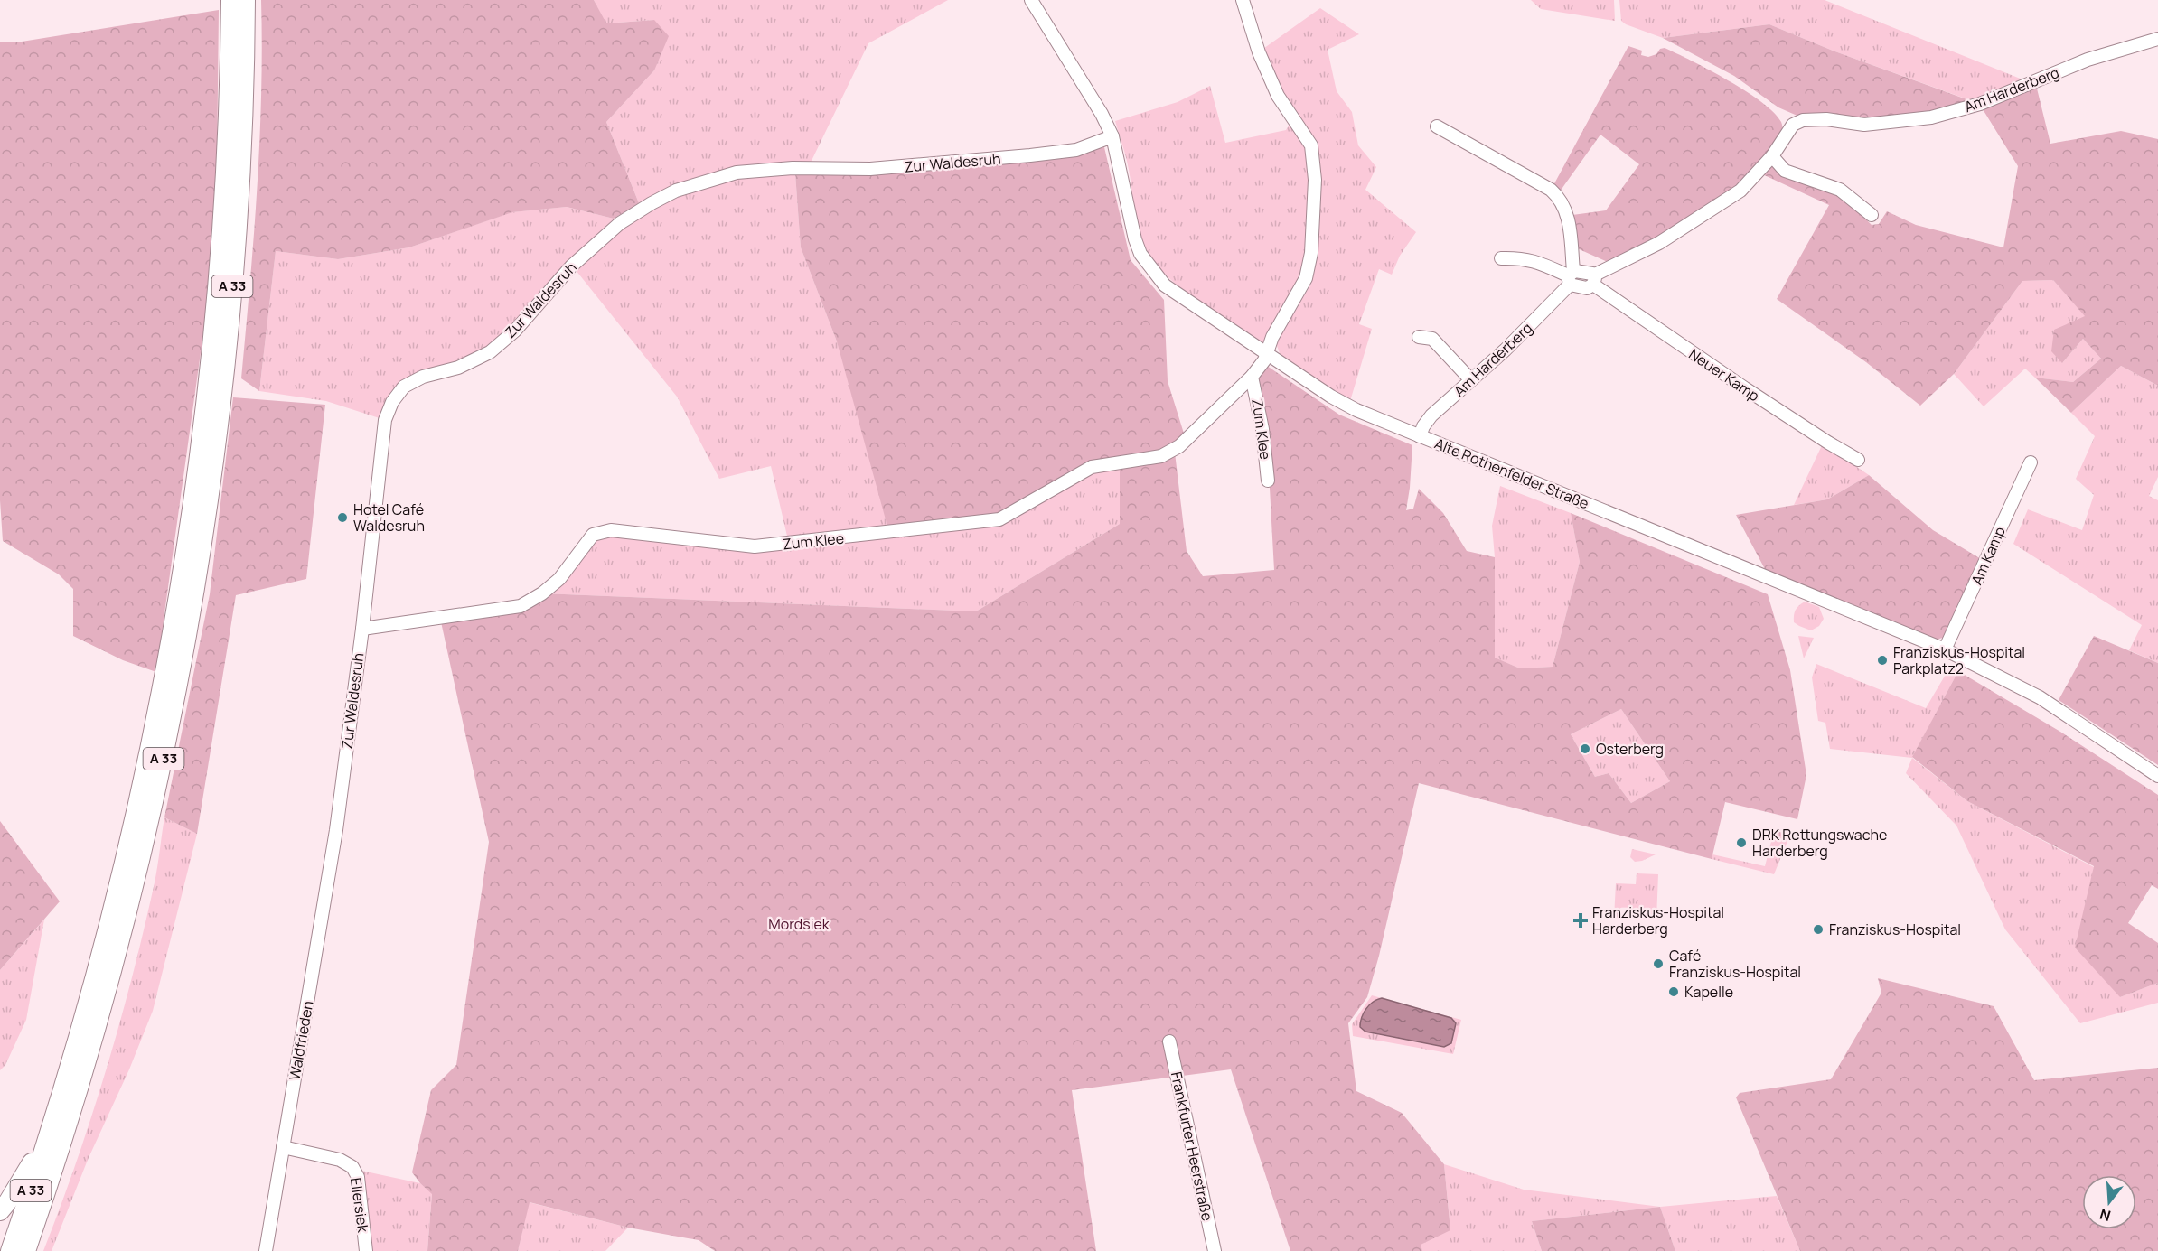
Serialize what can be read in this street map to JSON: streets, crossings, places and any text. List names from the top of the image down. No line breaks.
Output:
{"streets":{"highway":["A 33"],"street":["Am Harderberg","Zur Waldesruh","Neuer Kamp","Zum Klee","Alte Rothenfelder Straße","Am Kamp","Waldfrieden","Frankfurter Heerstraße","Ellersiek"]},"crossings":[["Am Harderberg","Neuer Kamp"],["Am Harderberg","Alte Rothenfelder Straße"],["Zur Waldesruh","Zum Klee"],["Zur Waldesruh","Alte Rothenfelder Straße"],["Zur Waldesruh","Waldfrieden"],["Zum Klee","Alte Rothenfelder Straße"],["Alte Rothenfelder Straße","Am Kamp"],["Waldfrieden","Ellersiek"]],"parks":["Mordsiek"],"places":{"other":["Hotel Café Waldesruh","Franziskus-Hospital Parkplatz2","Osterberg","DRK Rettungswache Harderberg","Franziskus-Hospital","Café Franziskus-Hospital","Kapelle"],"health":["Franziskus-Hospital Harderberg"]},"north":"bottom"}
